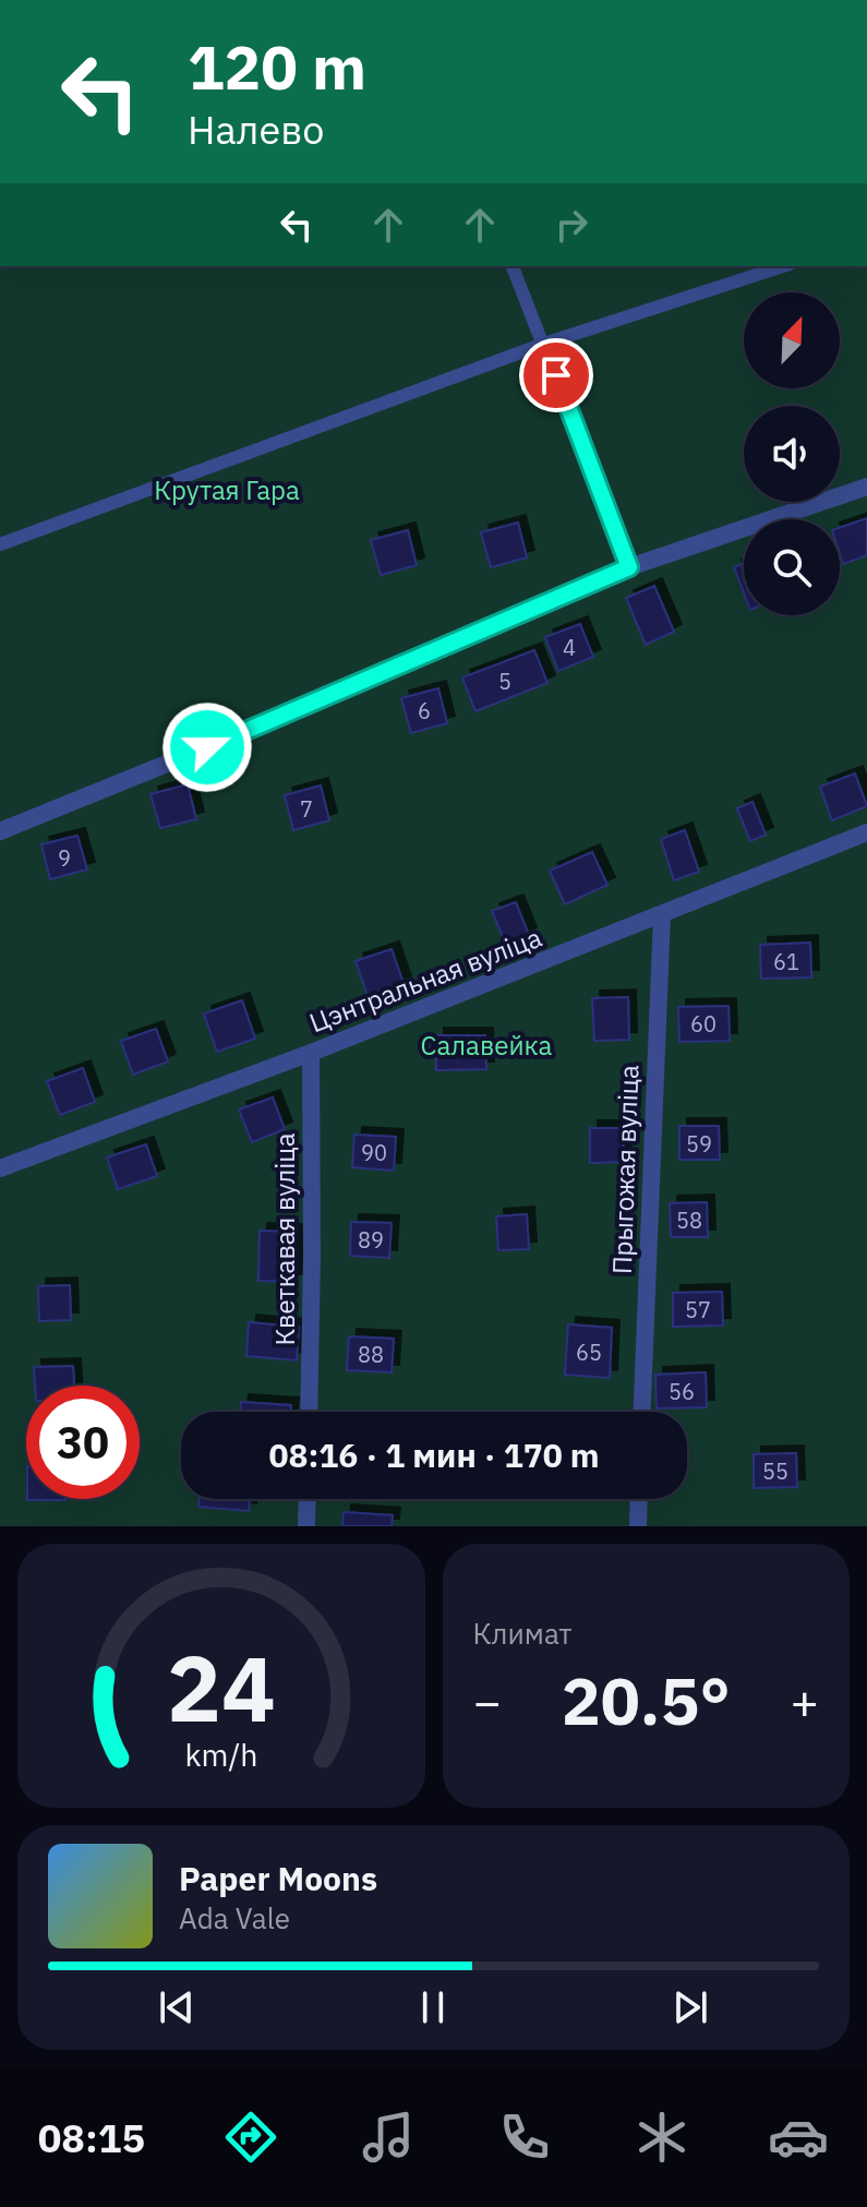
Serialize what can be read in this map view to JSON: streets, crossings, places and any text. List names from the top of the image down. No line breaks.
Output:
{"streets":{"street":["Цэнтральная вуліца","Прыгожая вуліца","Кветкавая вуліца"]},"crossings":[["Цэнтральная вуліца","Прыгожая вуліца"],["Цэнтральная вуліца","Кветкавая вуліца"]],"parks":["Крутая Гара","Салавейка"],"house_numbers":["4","5","6","7","9","61","60","59","90","58","89","57","65","88","56","55"],"north":"top right","page":{"turn":["120 m","Налево"],"limit":"30","trip":"08:16 · 1 мин · 170 m","tile":"Климат","heat":["−","20.5°","+"],"song":["Paper Moons","Ada Vale"],"tabs":"08:15","gauge":["24","km/h"]}}
